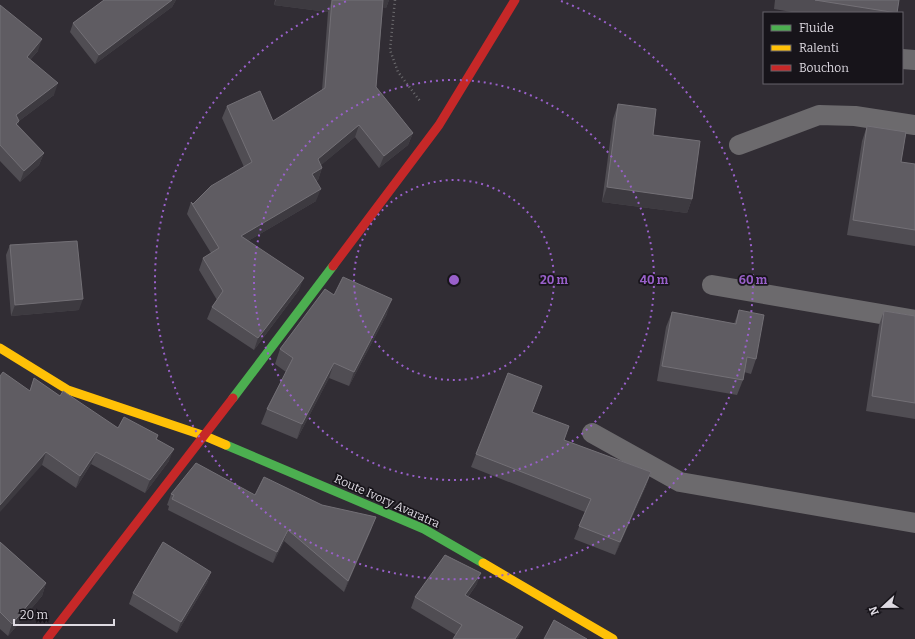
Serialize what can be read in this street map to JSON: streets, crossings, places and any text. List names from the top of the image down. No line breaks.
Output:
{"streets":{"street":["Route Ivory Avaratra"]},"legend":["Fluide","Ralenti","Bouchon"],"scale_bar":"20 m","north":"left","rings":["20 m","40 m","60 m"]}
